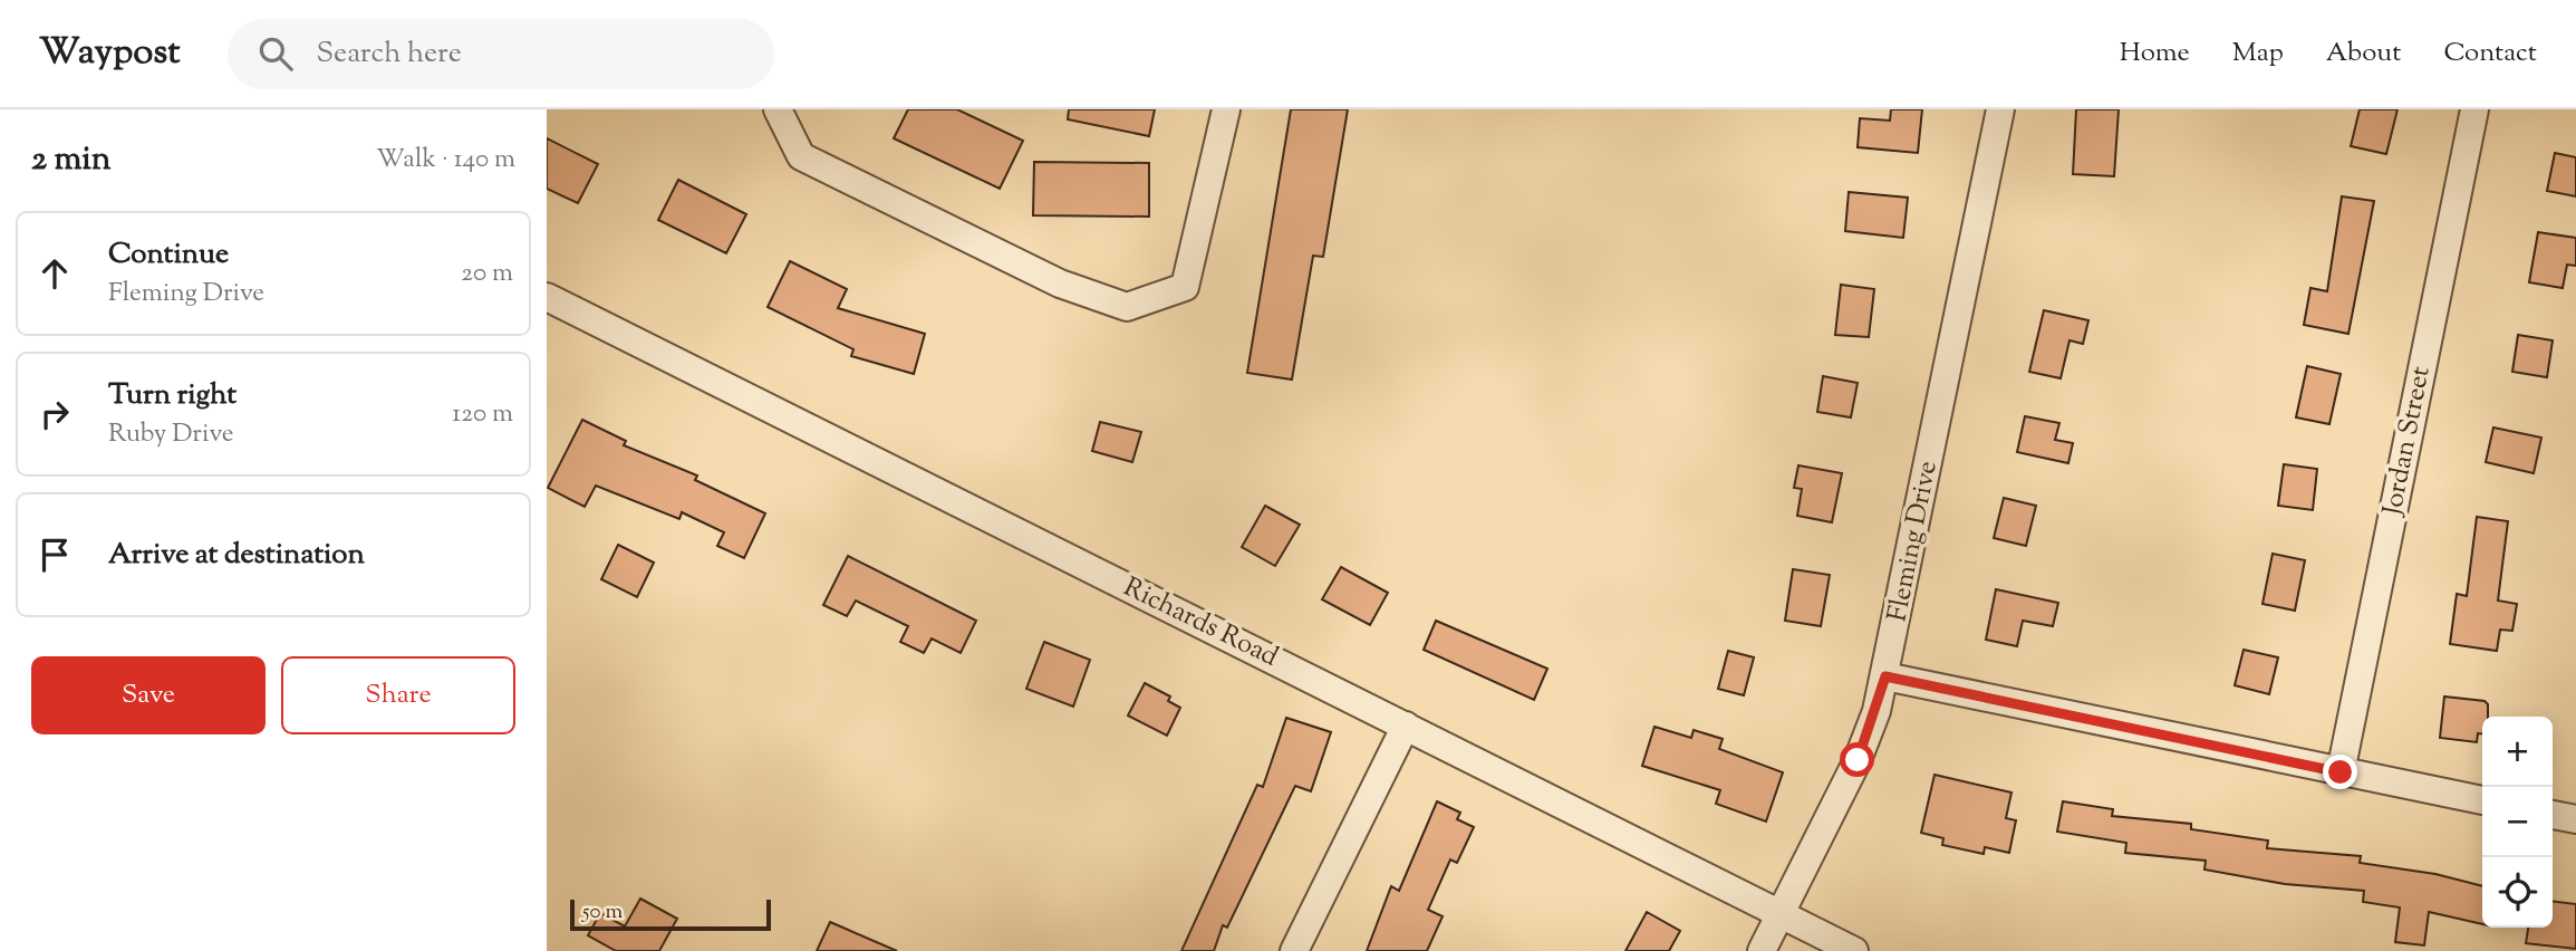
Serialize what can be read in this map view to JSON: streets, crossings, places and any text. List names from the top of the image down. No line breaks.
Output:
{"streets":{"street":["Jordan Street","Fleming Drive","Richards Road"]},"crossings":[["Fleming Drive","Richards Road"]],"scale_bar":"50 m","page":{"header":"Waypost","search":"Search here","nav":["Home","Map","About","Contact"],"heading":["2 min","Walk · 140 m"],"list":[["Continue","Fleming Drive","20 m"],["Turn right","Ruby Drive","120 m"],"Arrive at destination"],"buttons":["Save","Share"],"map_buttons":["+","−"],"scale":"50 m"}}
